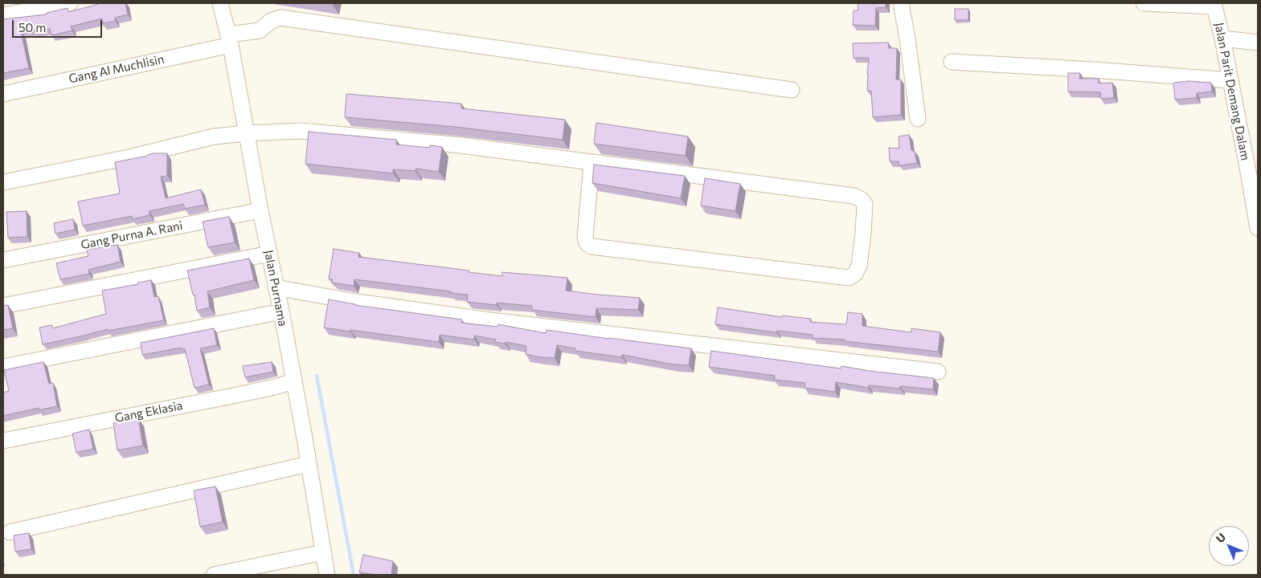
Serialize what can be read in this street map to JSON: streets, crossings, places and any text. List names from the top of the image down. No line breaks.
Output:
{"streets":{"street":["Gang Al Muchlisin","Jalan Parit Demang Dalam","Gang Purna A. Rani","Jalan Purnama","Gang Eklasia"]},"crossings":[["Gang Al Muchlisin","Jalan Purnama"],["Gang Purna A. Rani","Jalan Purnama"],["Jalan Purnama","Gang Eklasia"]],"scale_bar":"50 m","north":"top left"}
